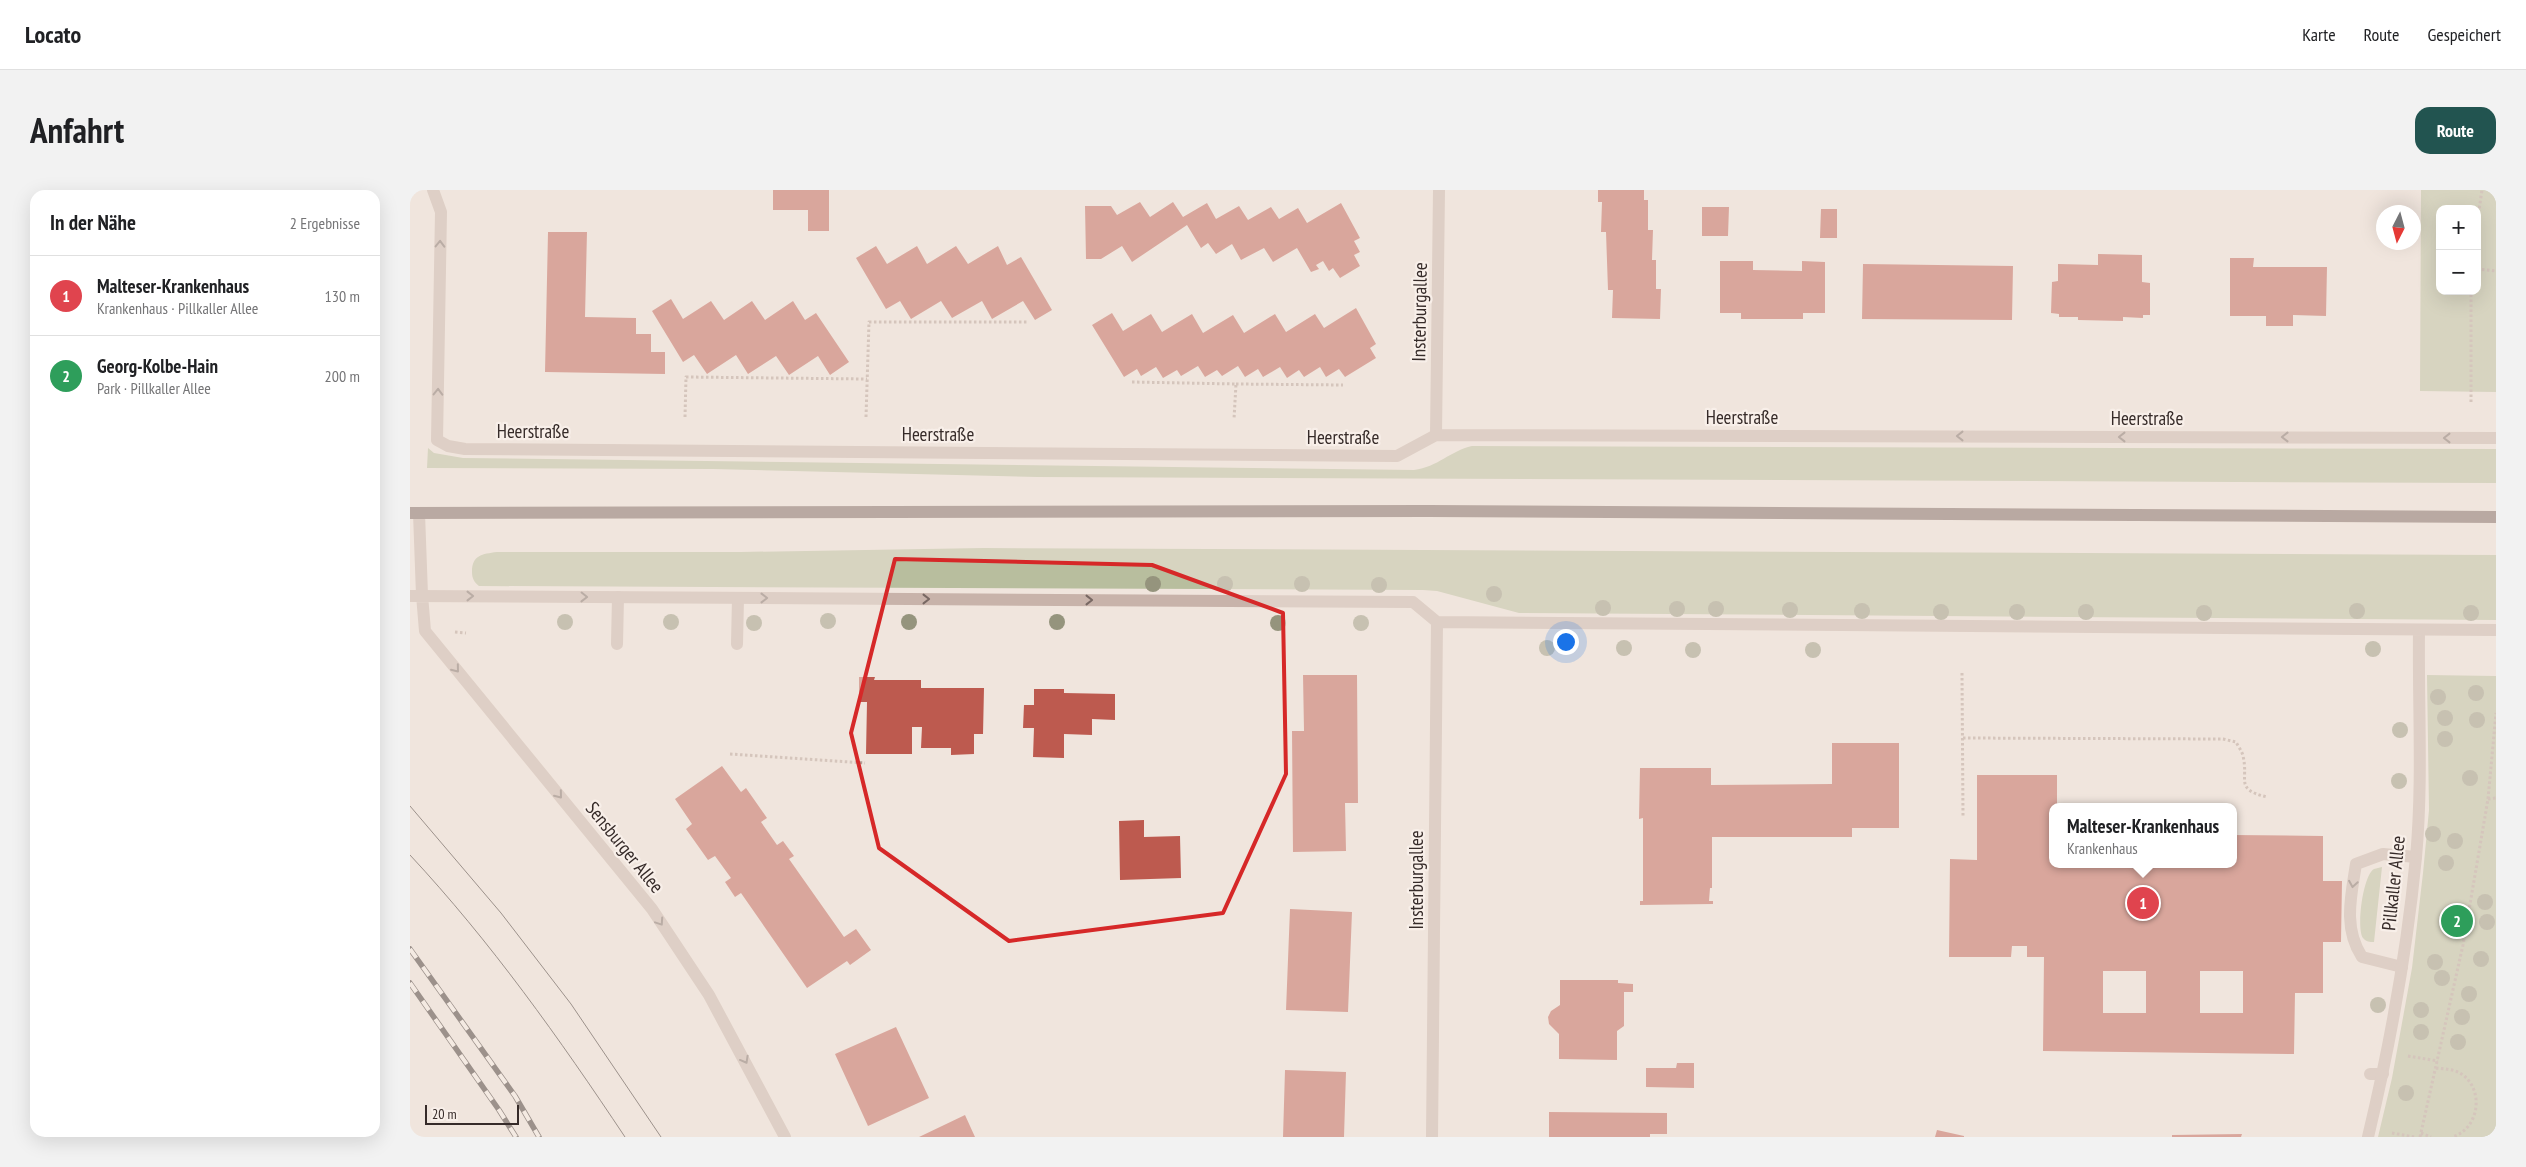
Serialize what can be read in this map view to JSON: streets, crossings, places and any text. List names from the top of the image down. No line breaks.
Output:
{"streets":{"street":["Insterburgallee","Heerstraße","Sensburger Allee","Pillkaller Allee"]},"crossings":[["Insterburgallee","Heerstraße"]],"one_way":["Heerstraße","Sensburger Allee"],"scale_bar":"20 m","north":"bottom","page":{"header":"Locato","nav":["Karte","Route","Gespeichert"],"title":"Anfahrt","buttons":"Route","heading":["In der Nähe","2 Ergebnisse"],"map_buttons":["+","−"],"list":[{"mark":"1","name":"Malteser-Krankenhaus","note":"Krankenhaus · Pillkaller Allee","value":"130 m"},{"mark":"2","name":"Georg-Kolbe-Hain","note":"Park · Pillkaller Allee","value":"200 m"}],"popup":["Malteser-Krankenhaus","Krankenhaus"],"pins":["1","2"],"scale":"20 m"}}
